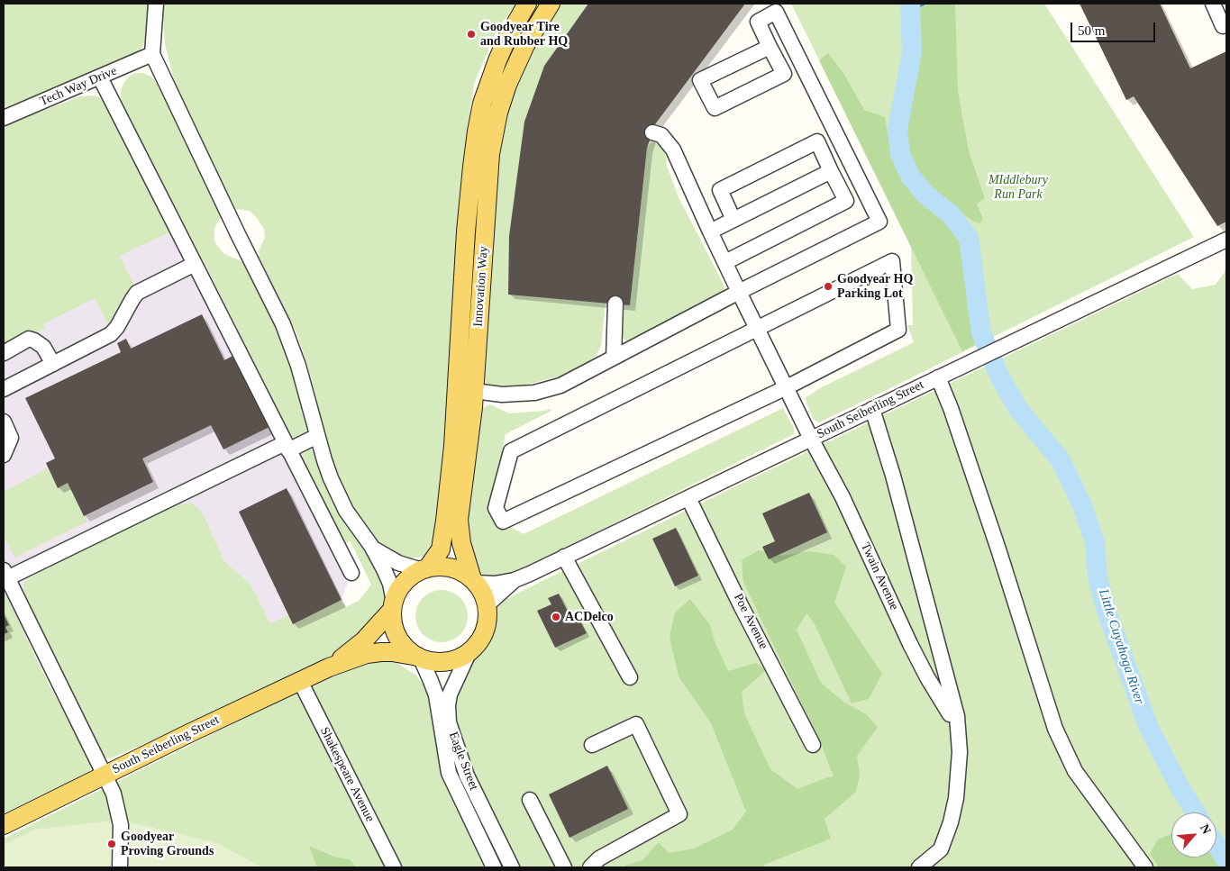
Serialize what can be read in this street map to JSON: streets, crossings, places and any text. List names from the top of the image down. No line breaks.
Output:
{"streets":{"main road":["Innovation Way","South Seiberling Street"],"street":["Tech Way Drive","Twain Avenue","Poe Avenue","Eagle Street","Shakespeare Avenue"]},"crossings":[["Innovation Way","South Seiberling Street"],["Innovation Way","Eagle Street"],["South Seiberling Street","Twain Avenue"],["South Seiberling Street","Poe Avenue"],["South Seiberling Street","Eagle Street"],["South Seiberling Street","Shakespeare Avenue"]],"water":["Little Cuyahoga River"],"parks":["MIddlebury Run Park"],"places":["Goodyear Tire and Rubber HQ","Goodyear HQ Parking Lot","ACDelco","Goodyear Proving Grounds"],"scale_bar":"50 m","north":"top right"}
